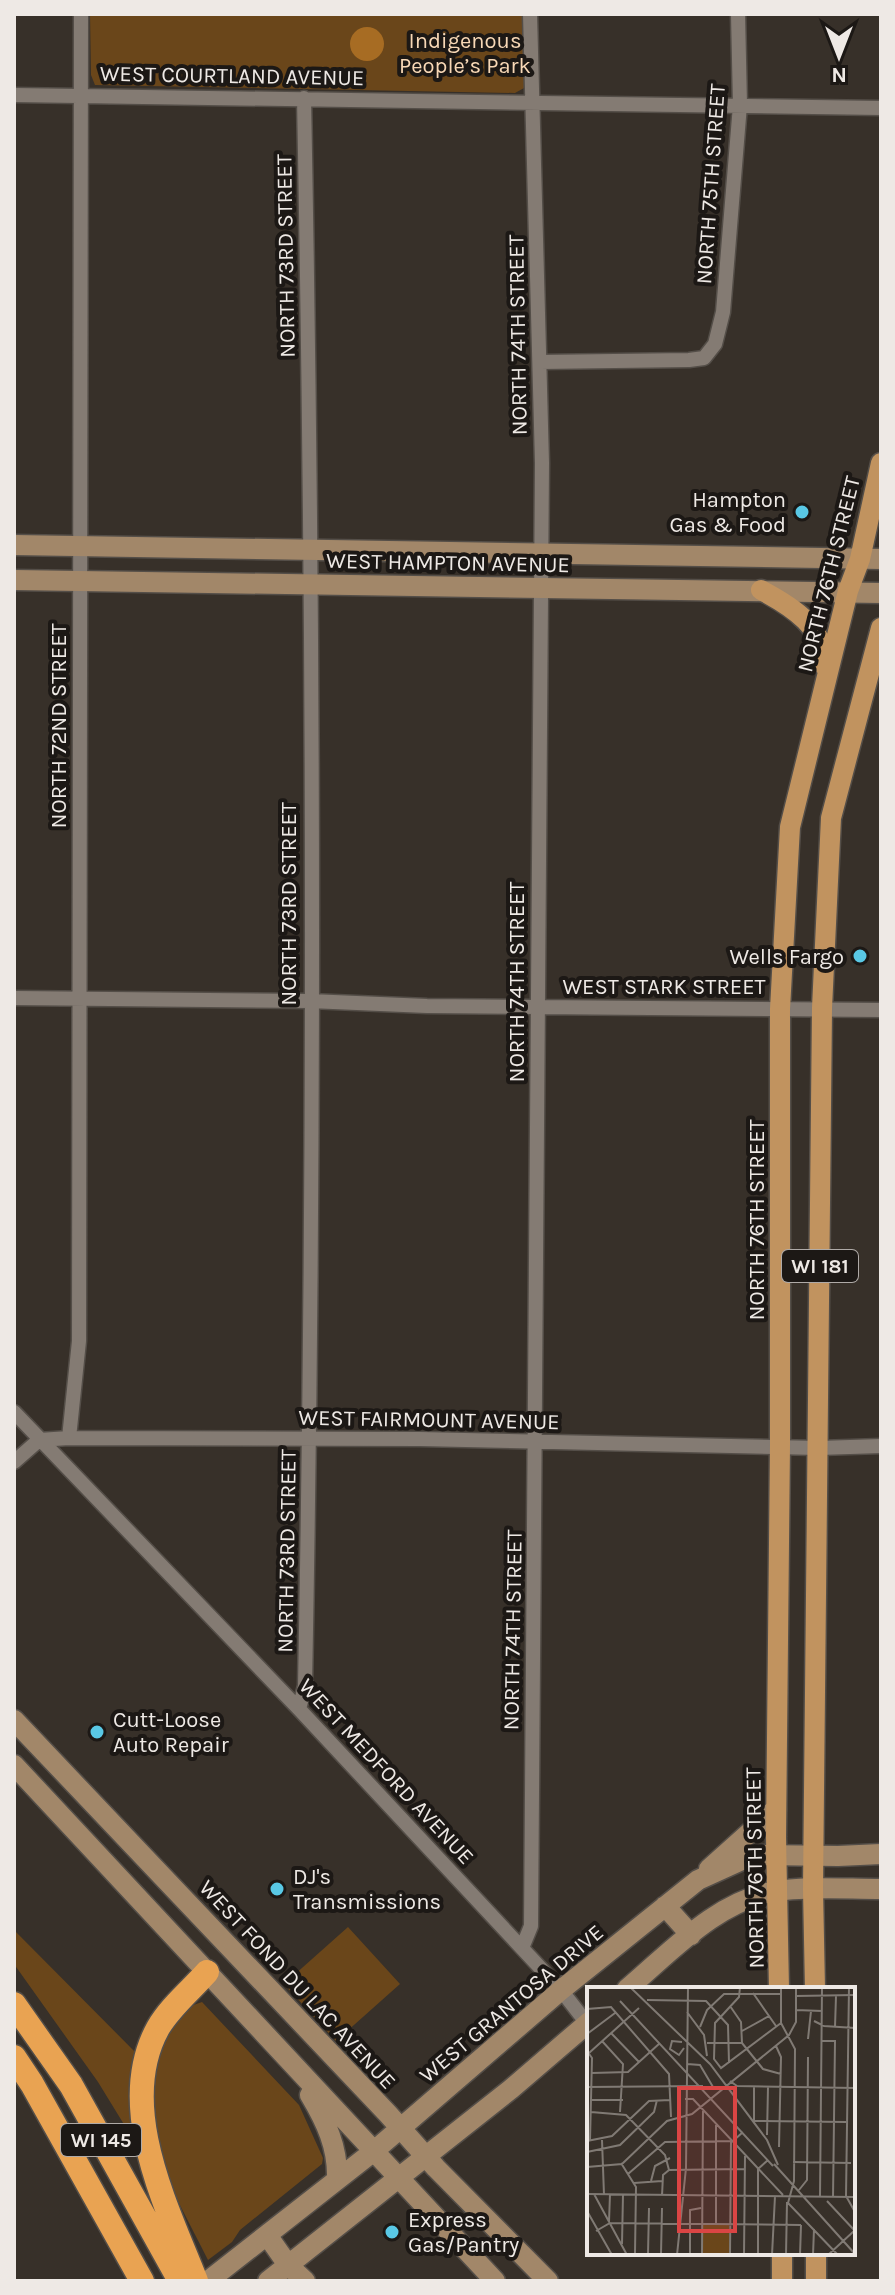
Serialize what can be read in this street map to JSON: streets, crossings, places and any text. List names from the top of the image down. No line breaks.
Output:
{"streets":{"highway":["WI 145"],"main road":["NORTH 76TH STREET","WI 181"],"street":["WEST COURTLAND AVENUE","NORTH 75TH STREET","NORTH 73RD STREET","NORTH 74TH STREET","WEST HAMPTON AVENUE","NORTH 72ND STREET","WEST STARK STREET","WEST FAIRMOUNT AVENUE","WEST MEDFORD AVENUE","WEST FOND DU LAC AVENUE","WEST GRANTOSA DRIVE"]},"crossings":[["WEST COURTLAND AVENUE","NORTH 75TH STREET"],["WEST COURTLAND AVENUE","NORTH 73RD STREET"],["WEST COURTLAND AVENUE","NORTH 74TH STREET"],["WEST COURTLAND AVENUE","NORTH 72ND STREET"],["NORTH 75TH STREET","NORTH 74TH STREET"],["NORTH 73RD STREET","WEST HAMPTON AVENUE"],["NORTH 73RD STREET","WEST STARK STREET"],["NORTH 73RD STREET","WEST FAIRMOUNT AVENUE"],["NORTH 73RD STREET","WEST MEDFORD AVENUE"],["NORTH 74TH STREET","WEST HAMPTON AVENUE"],["NORTH 74TH STREET","WEST STARK STREET"],["NORTH 74TH STREET","WEST FAIRMOUNT AVENUE"],["NORTH 74TH STREET","WEST MEDFORD AVENUE"],["WEST HAMPTON AVENUE","NORTH 76TH STREET"],["WEST HAMPTON AVENUE","NORTH 72ND STREET"],["NORTH 76TH STREET","WEST STARK STREET"],["NORTH 76TH STREET","WEST FAIRMOUNT AVENUE"],["NORTH 76TH STREET","WEST GRANTOSA DRIVE"],["NORTH 72ND STREET","WEST STARK STREET"],["NORTH 72ND STREET","WEST FAIRMOUNT AVENUE"],["WEST STARK STREET","WI 181"],["WI 181","WEST FAIRMOUNT AVENUE"],["WI 181","WEST GRANTOSA DRIVE"],["WEST FAIRMOUNT AVENUE","WEST MEDFORD AVENUE"],["WEST MEDFORD AVENUE","WEST GRANTOSA DRIVE"],["WEST FOND DU LAC AVENUE","WEST GRANTOSA DRIVE"]],"parks":["Indigenous People’s Park"],"places":["Hampton Gas & Food","Wells Fargo","Cutt-Loose Auto Repair","DJ's Transmissions","Express Gas/Pantry"],"north":"bottom"}
